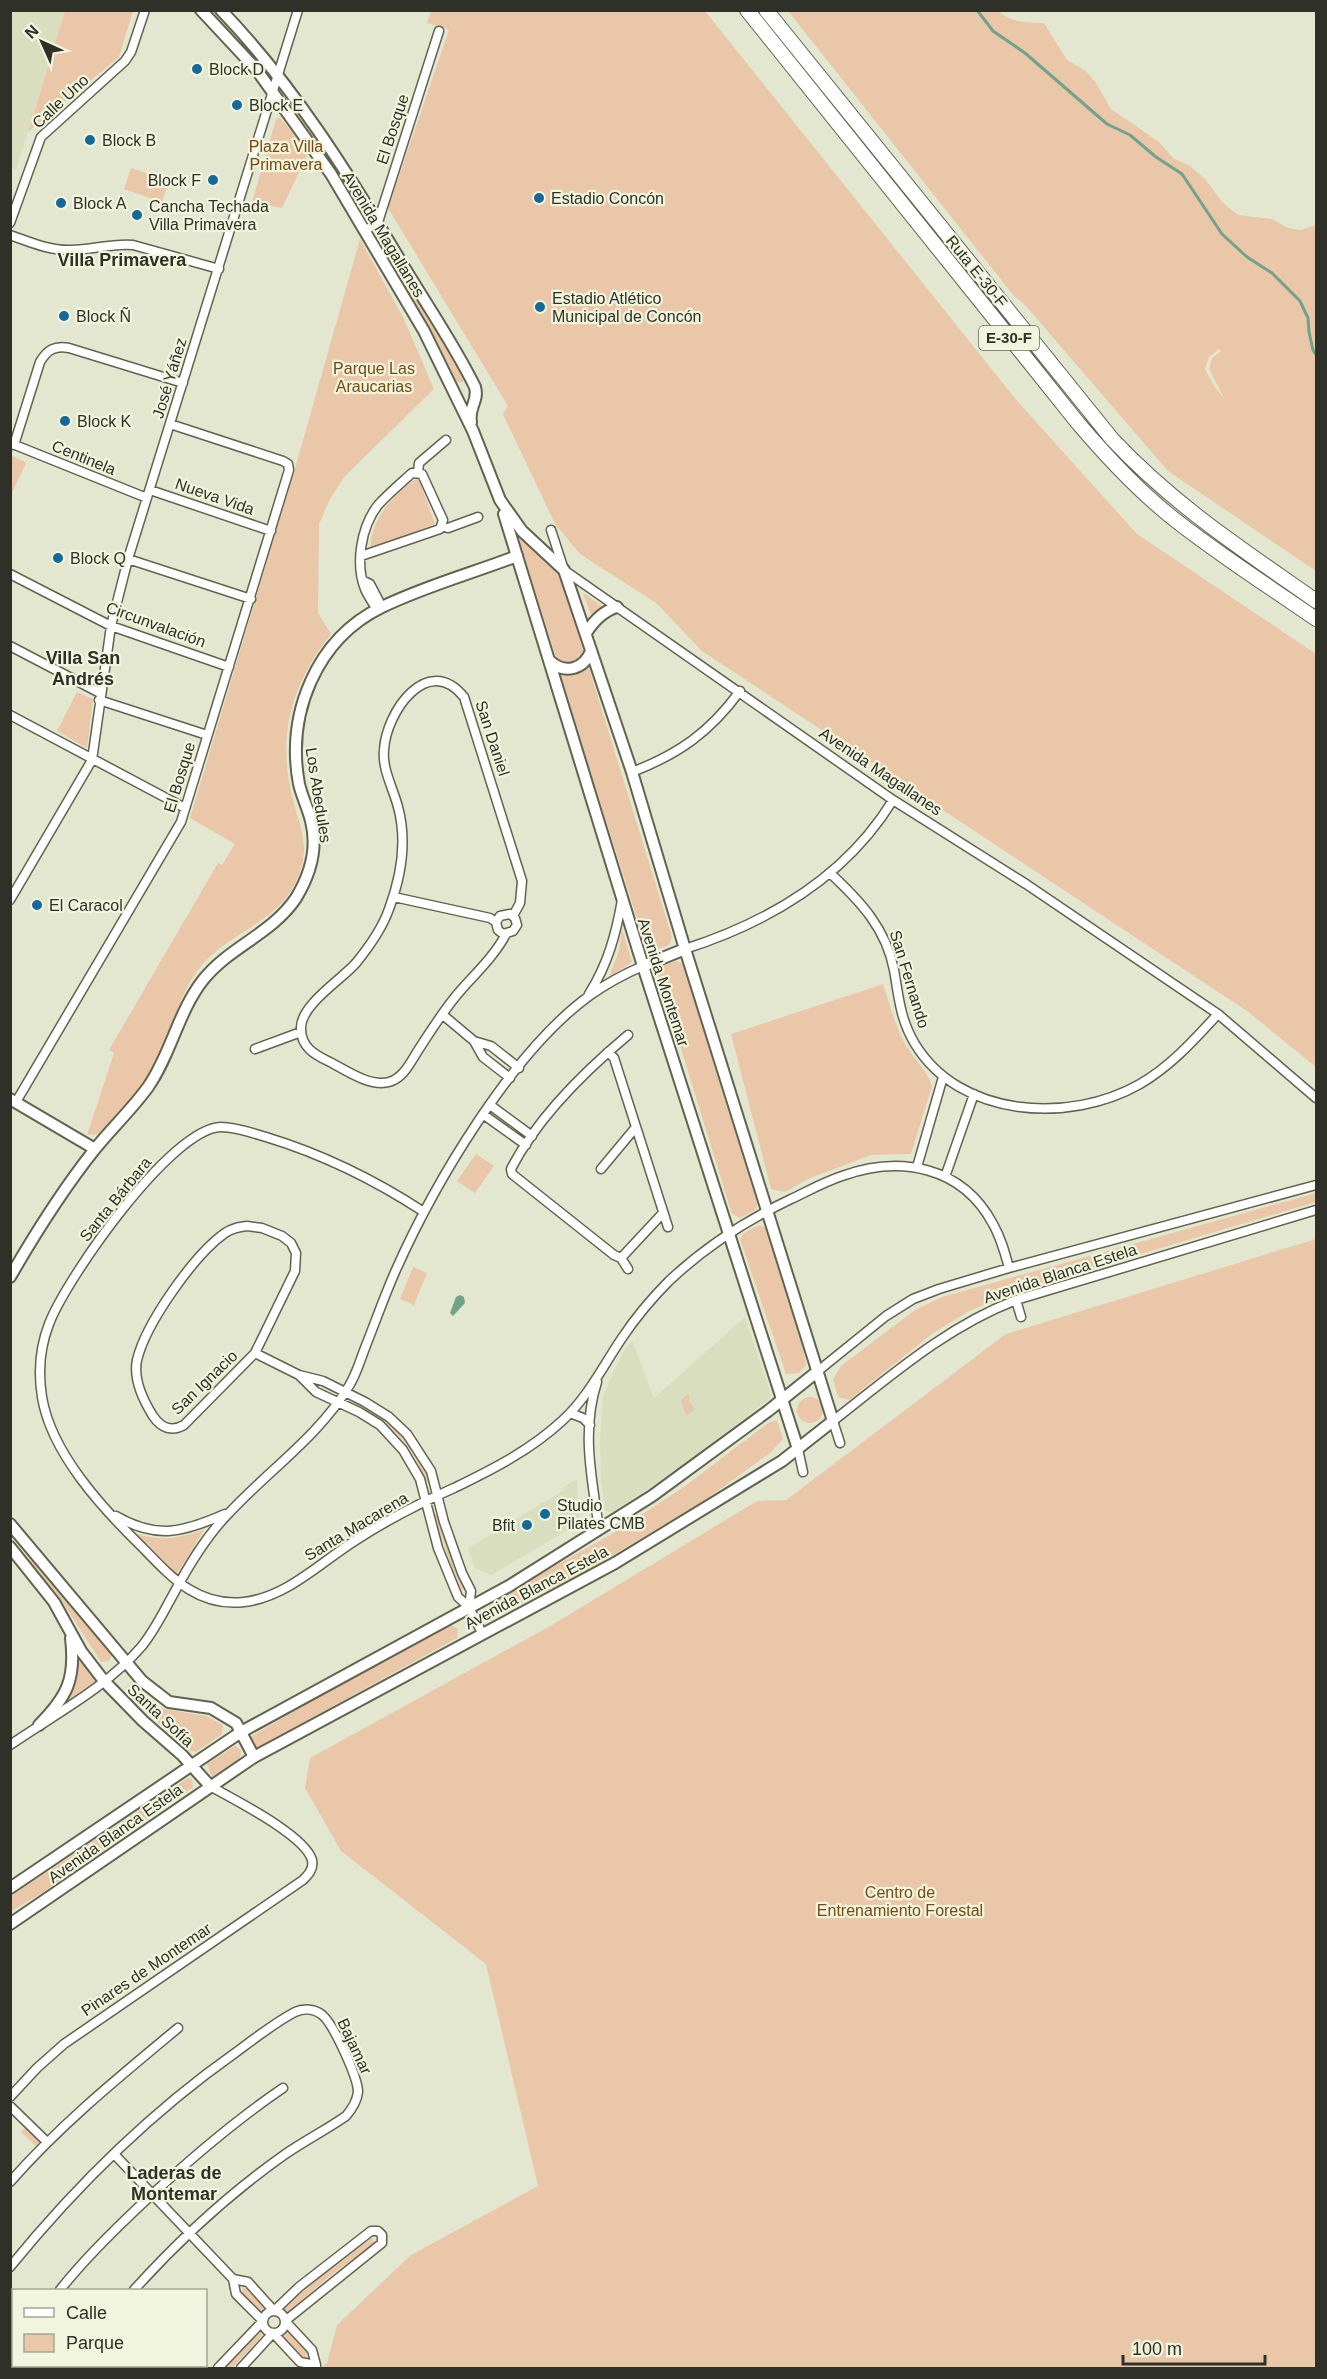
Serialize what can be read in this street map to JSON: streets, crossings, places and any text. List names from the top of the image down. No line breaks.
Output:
{"streets":{"highway":["Ruta E-30-F","E-30-F"],"main road":["Avenida Magallanes","Los Abedules","Avenida Montemar","Avenida Blanca Estela","Santa Sofía"],"street":["Calle Uno","El Bosque","José Yáñez","Centinela","Nueva Vida","Circunvalación","San Daniel","San Fernando","Santa Bárbara","San Ignacio","Santa Macarena","Pinares de Montemar","Bajamar"]},"crossings":[["El Bosque","Avenida Magallanes"],["El Bosque","José Yáñez"],["El Bosque","Nueva Vida"],["El Bosque","Circunvalación"],["Avenida Magallanes","José Yáñez"],["Avenida Magallanes","San Fernando"],["Avenida Magallanes","Avenida Montemar"],["José Yáñez","Centinela"],["José Yáñez","Nueva Vida"],["José Yáñez","Circunvalación"],["Centinela","Nueva Vida"],["Los Abedules","Avenida Montemar"],["Avenida Montemar","Avenida Blanca Estela"],["Avenida Montemar","Santa Macarena"],["Santa Bárbara","Santa Macarena"],["Avenida Blanca Estela","San Ignacio"],["Avenida Blanca Estela","Santa Macarena"],["Avenida Blanca Estela","Santa Sofía"],["San Ignacio","Santa Macarena"],["Santa Sofía","Pinares de Montemar"]],"districts":["Villa Primavera","Villa San Andrés","Laderas de Montemar"],"parks":["Plaza Villa Primavera","Parque Las Araucarias","Centro de Entrenamiento Forestal"],"places":["Block D","Block E","Block B","Block F","Estadio Concón","Block A","Cancha Techada Villa Primavera","Estadio Atlético Municipal de Concón","Block Ñ","Block K","Block Q","El Caracol","Studio Pilates CMB","Bfit"],"legend":["Calle","Parque"],"scale_bar":"100 m","north":"top left"}
